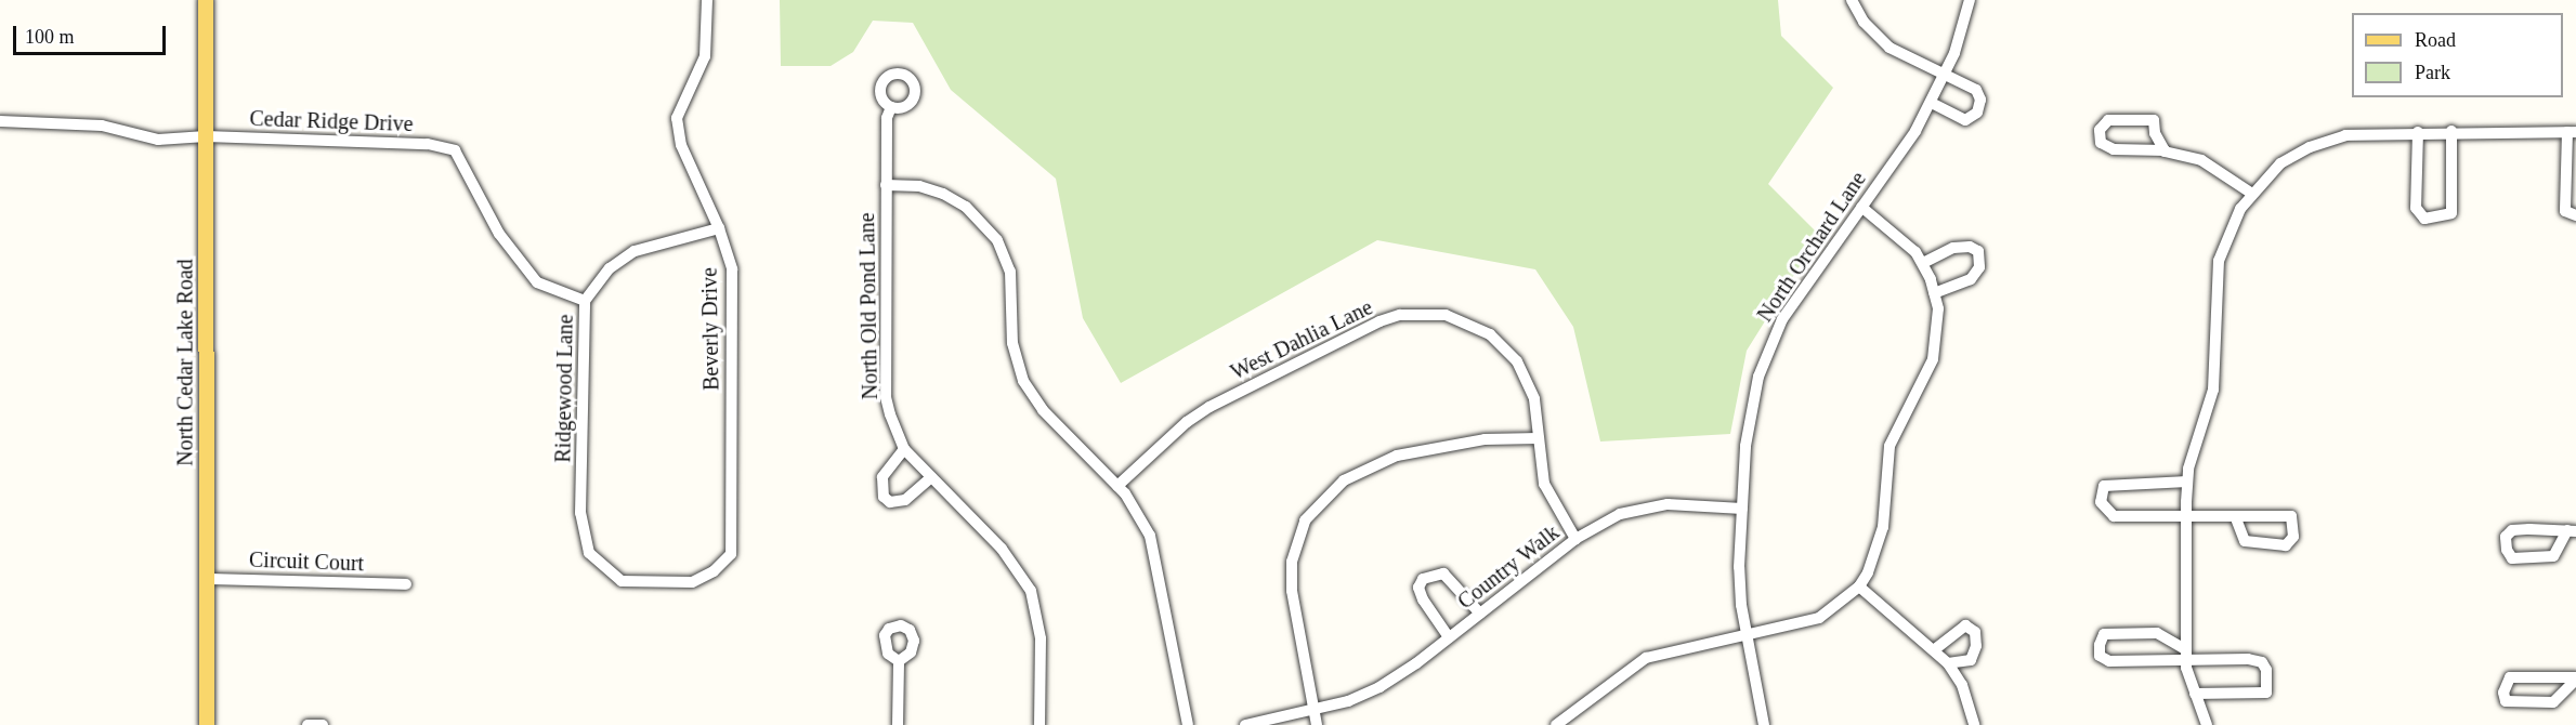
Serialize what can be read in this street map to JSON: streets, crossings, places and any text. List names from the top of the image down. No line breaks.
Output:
{"streets":{"main road":["North Cedar Lake Road"],"street":["Cedar Ridge Drive","North Orchard Lane","North Old Pond Lane","Beverly Drive","West Dahlia Lane","Ridgewood Lane","Circuit Court","Country Walk"]},"crossings":[["Cedar Ridge Drive","North Cedar Lake Road"],["Cedar Ridge Drive","Ridgewood Lane"],["North Orchard Lane","Country Walk"],["Beverly Drive","Ridgewood Lane"],["West Dahlia Lane","Country Walk"],["North Cedar Lake Road","Circuit Court"]],"legend":["Road","Park"],"scale_bar":"100 m"}
